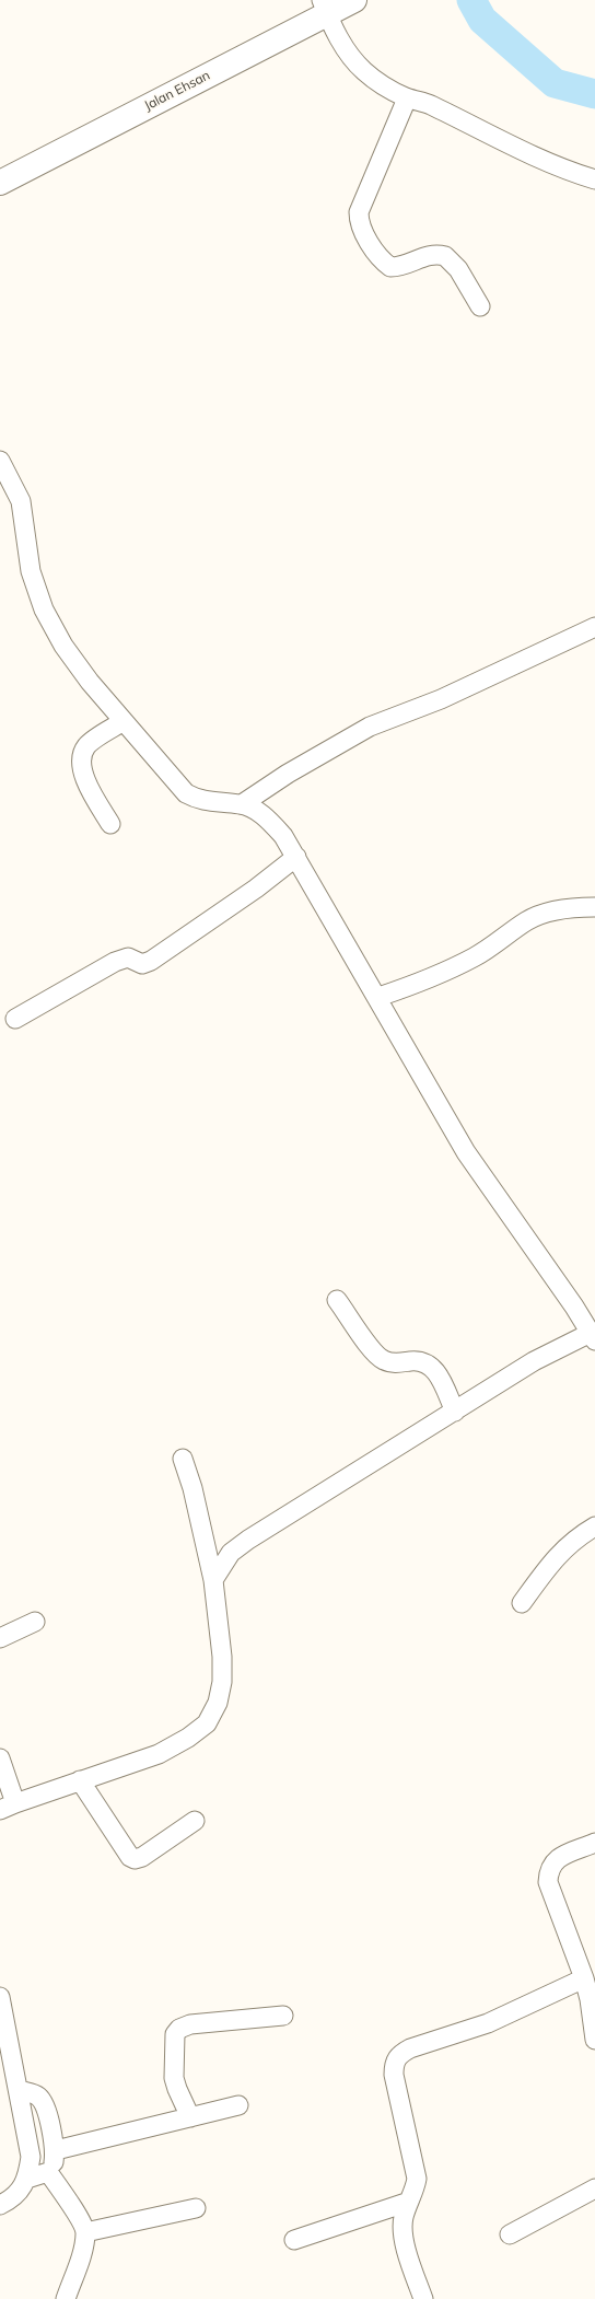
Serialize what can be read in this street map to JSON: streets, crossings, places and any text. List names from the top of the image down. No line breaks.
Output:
{"streets":{"main road":["Jalan Ehsan"]}}
